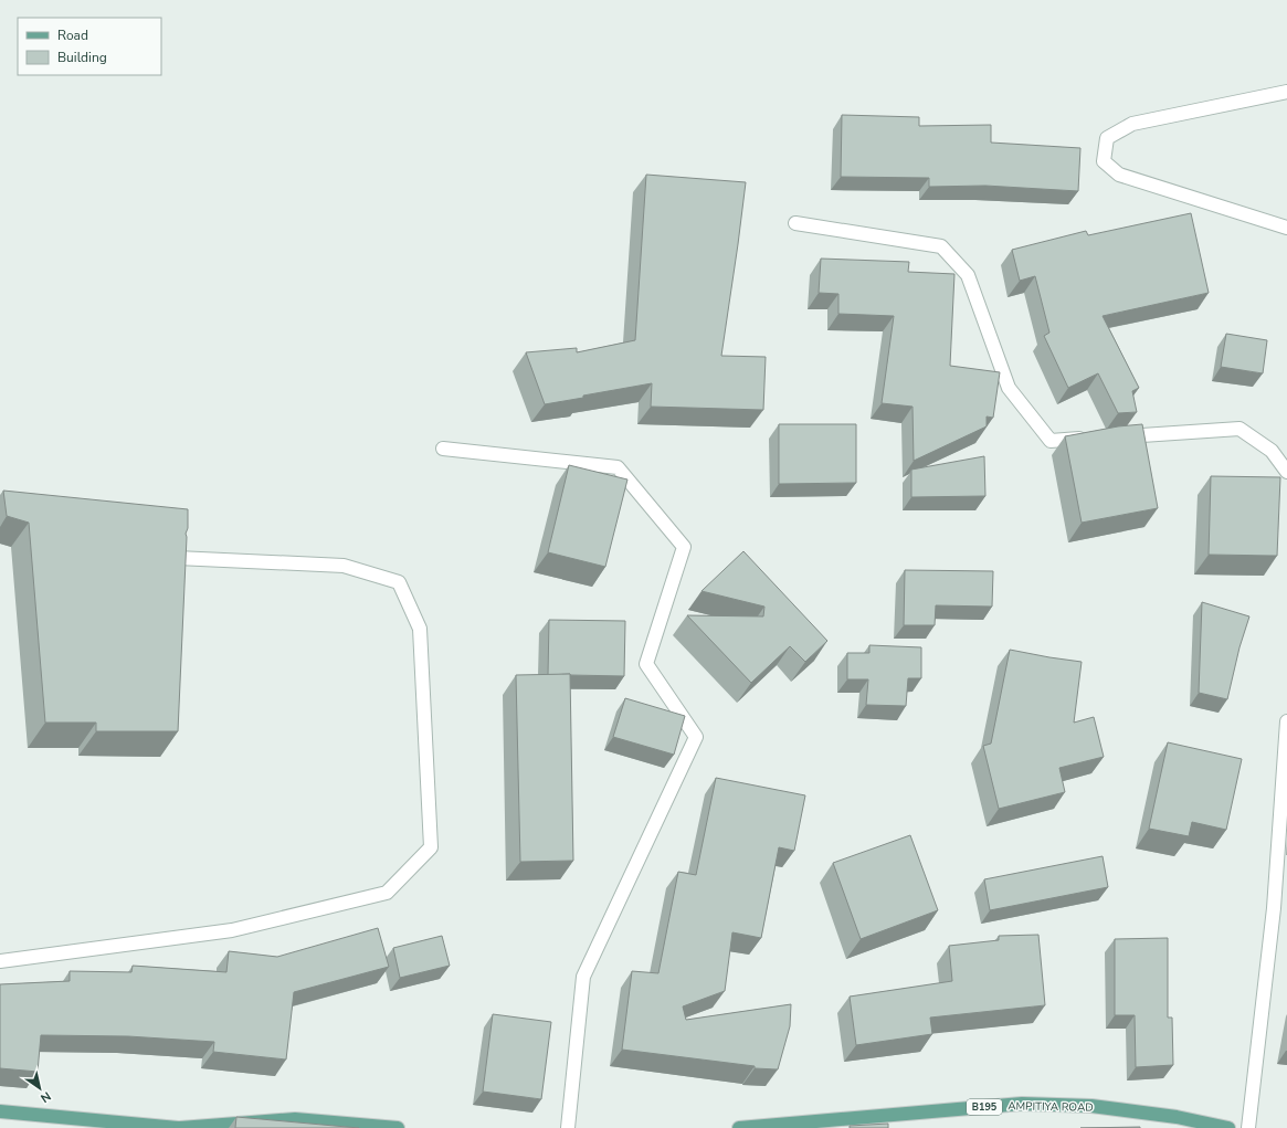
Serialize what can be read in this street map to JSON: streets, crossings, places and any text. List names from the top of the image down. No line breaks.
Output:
{"streets":{"main road":["AMPITIYA ROAD","B195"]},"legend":["Road","Building"],"north":"bottom right"}
